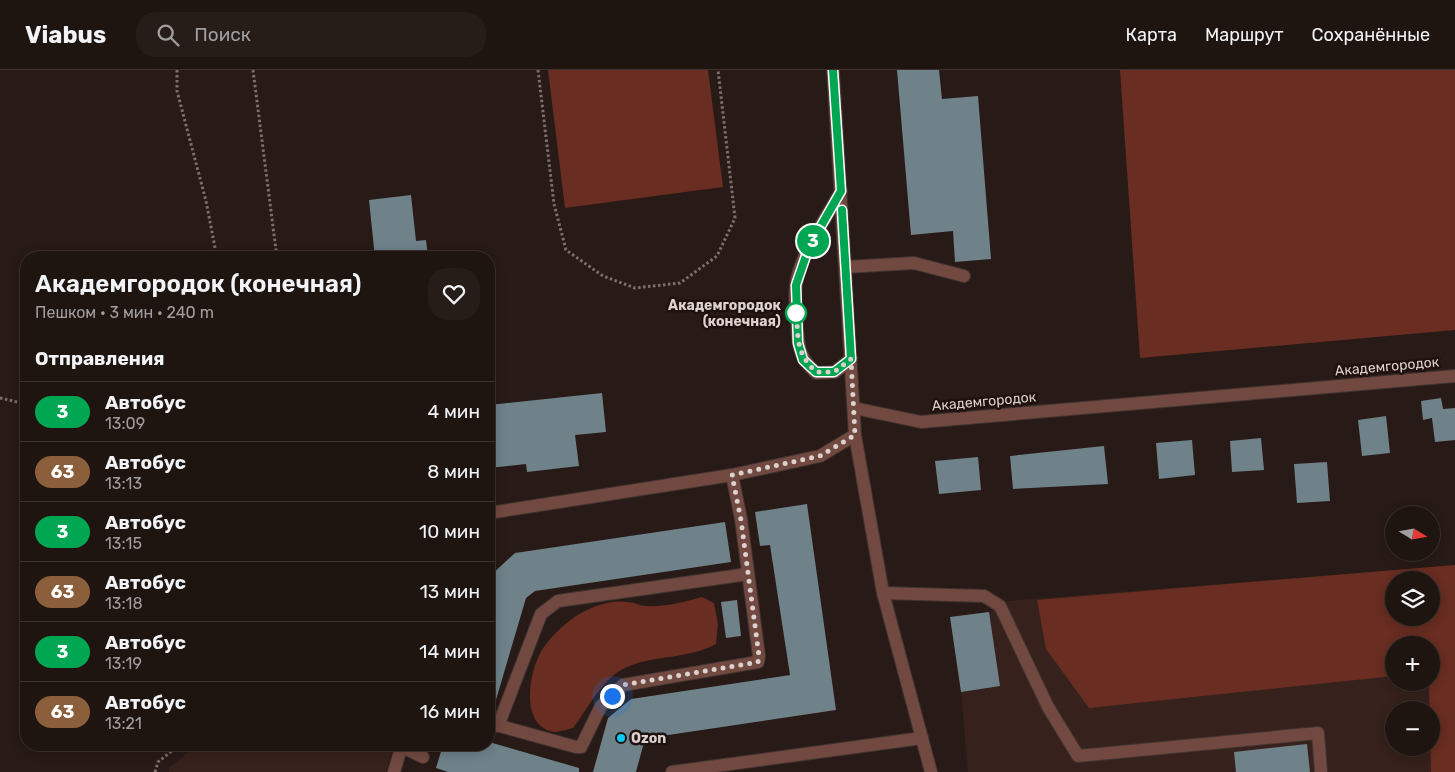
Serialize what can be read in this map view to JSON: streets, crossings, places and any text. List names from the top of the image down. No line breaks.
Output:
{"streets":{"street":["Академгородок"]},"places":["Академгородок (конечная)","Ozon"],"lines":["bus line 3"],"north":"right","page":{"header":"Viabus","search":"Поиск","nav":["Карта","Маршрут","Сохранённые"],"on_map":"3","heading":[["Академгородок (конечная)","Пешком · 3 мин · 240 m"],"Отправления"],"list":[{"mark":"3","name":"Автобус","note":"13:09","value":"4 мин"},{"mark":"63","name":"Автобус","note":"13:13","value":"8 мин"},{"mark":"3","name":"Автобус","note":"13:15","value":"10 мин"},{"mark":"63","name":"Автобус","note":"13:18","value":"13 мин"},{"mark":"3","name":"Автобус","note":"13:19","value":"14 мин"},{"mark":"63","name":"Автобус","note":"13:21","value":"16 мин"}],"map_buttons":["+","−"]}}
